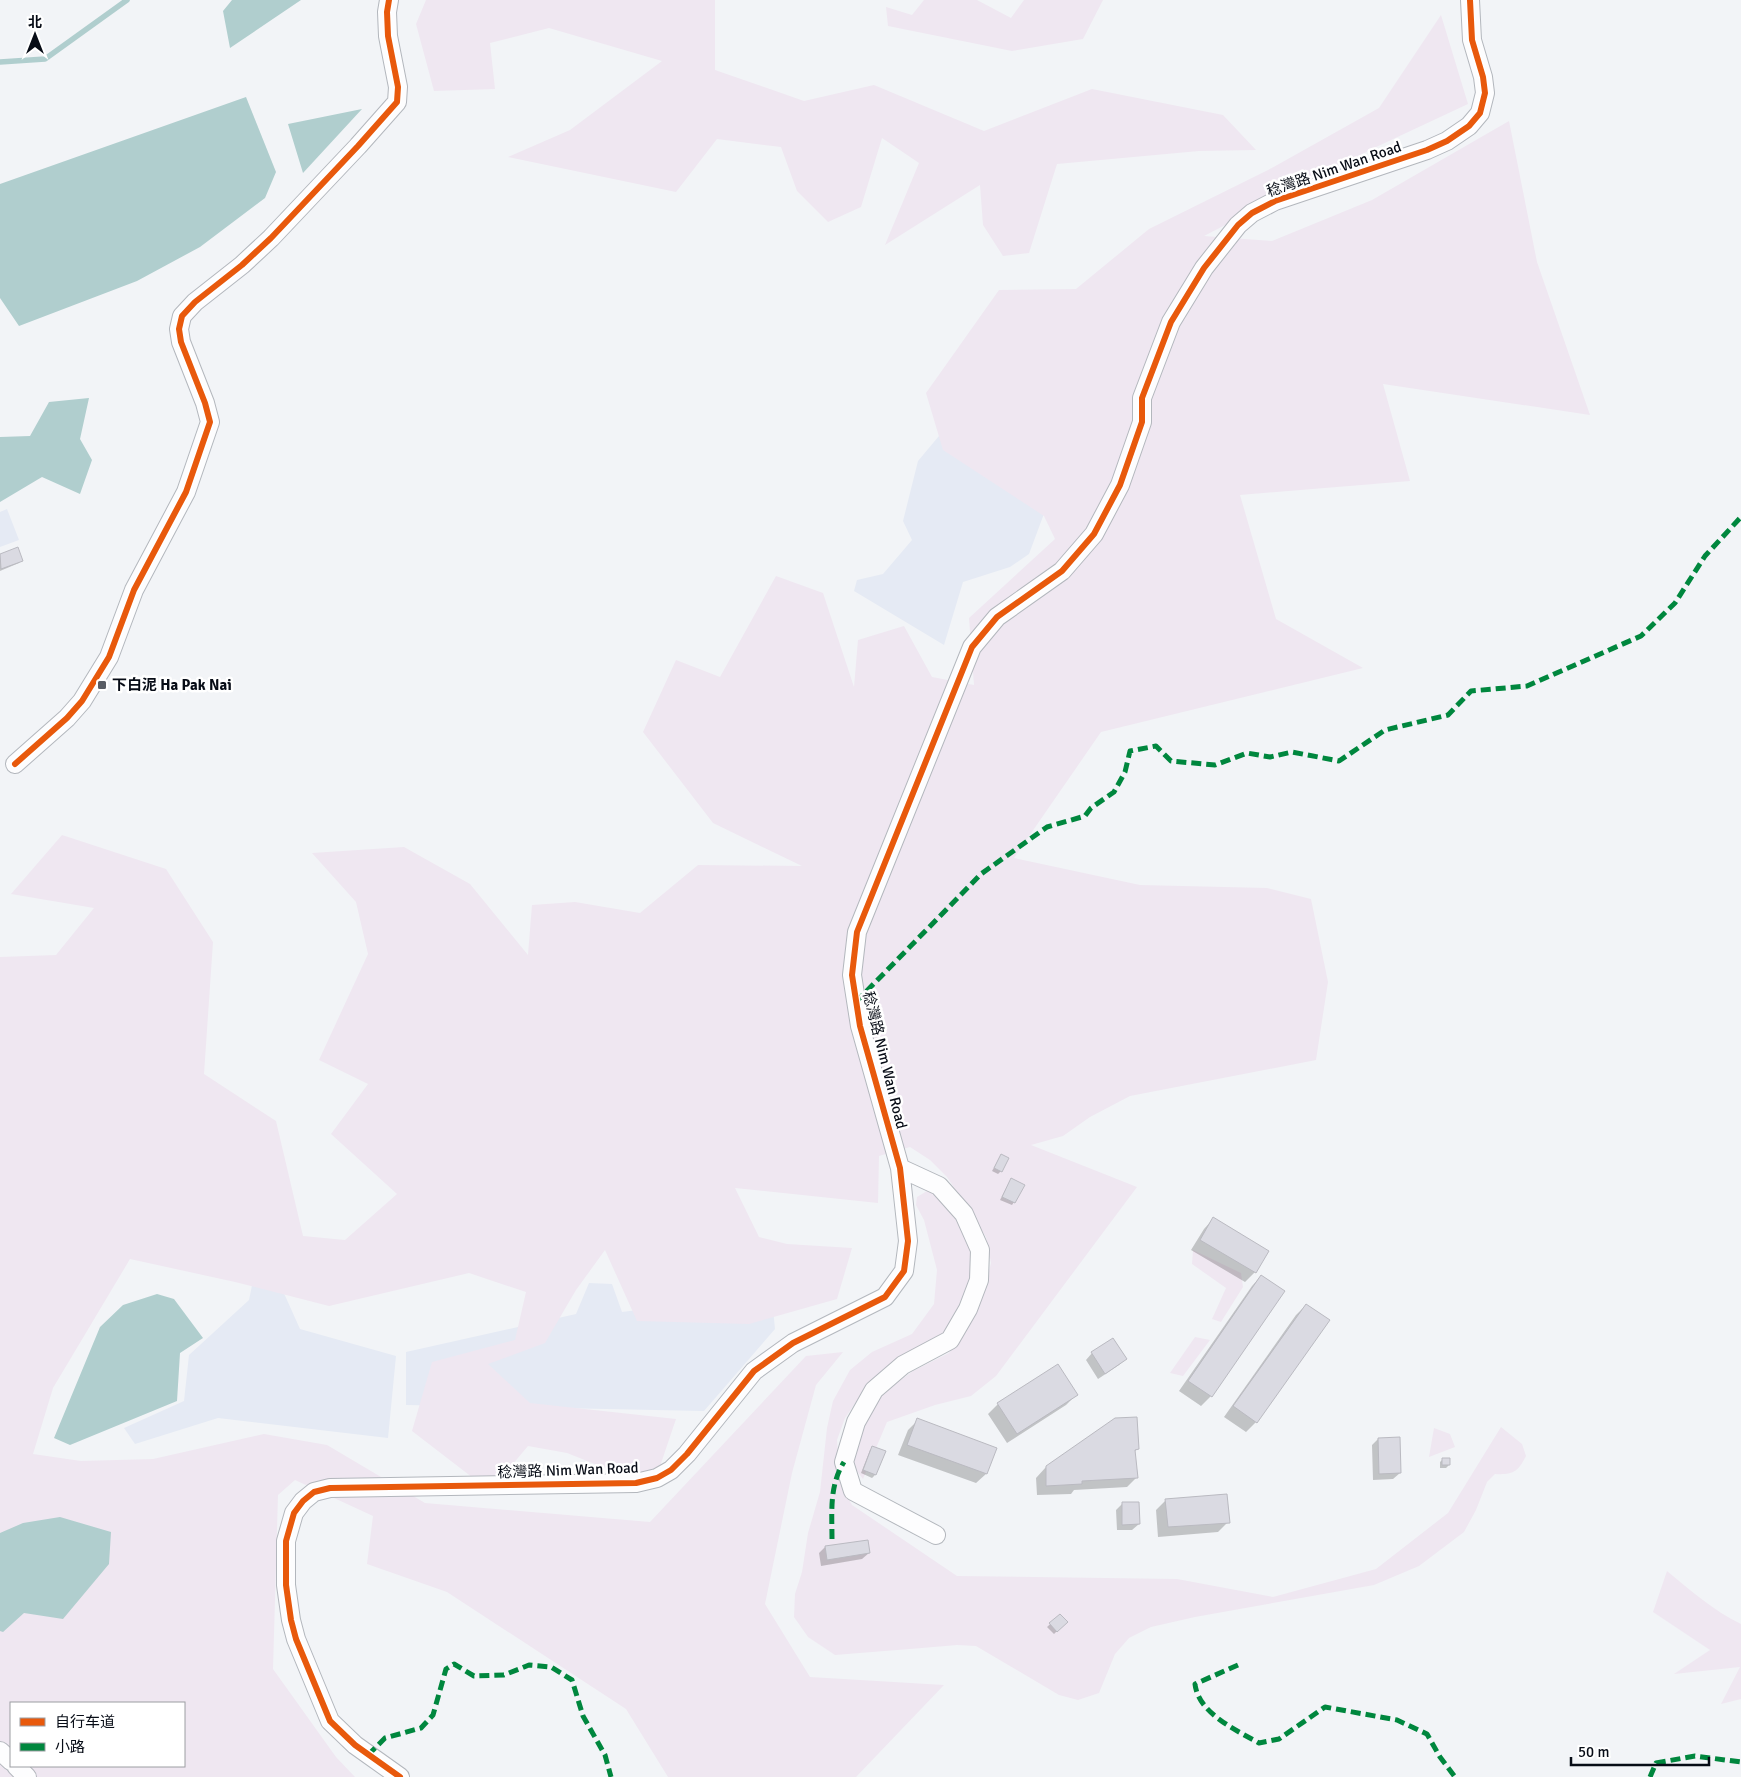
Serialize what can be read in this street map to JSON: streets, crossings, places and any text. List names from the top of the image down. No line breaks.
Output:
{"streets":{"street":["稔灣路 Nim Wan Road"]},"places":{"transit":["下白泥 Ha Pak Nai"]},"legend":["自行车道","小路"],"scale_bar":"50 m","north":"top"}
